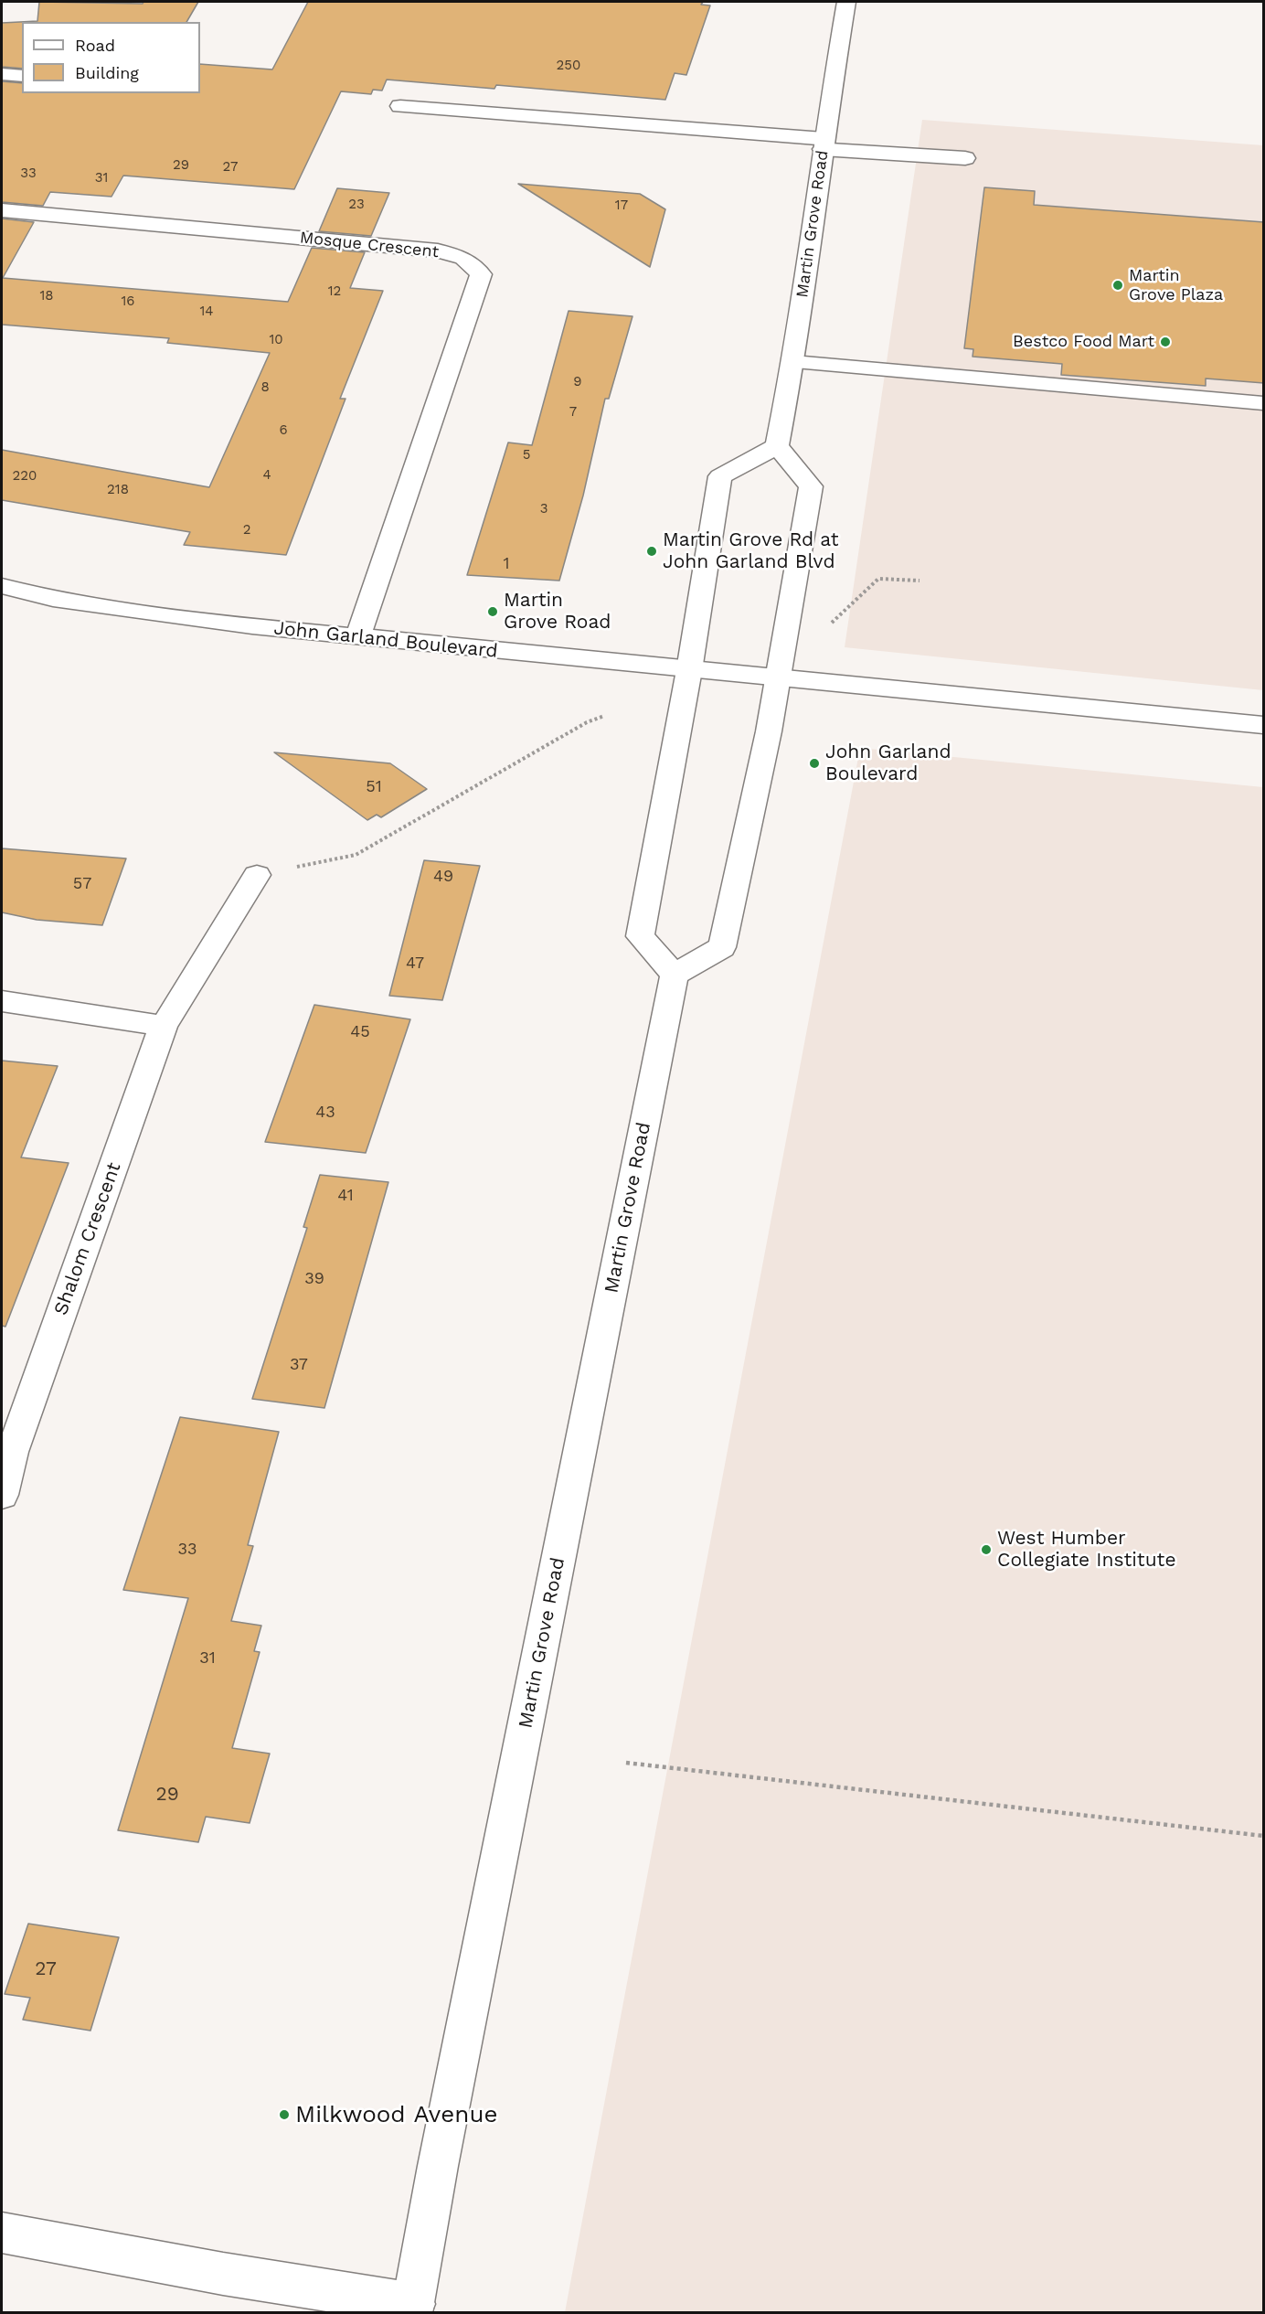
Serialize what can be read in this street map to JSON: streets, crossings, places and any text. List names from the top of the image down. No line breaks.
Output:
{"streets":{"main road":["Martin Grove Road","Mosque Crescent","John Garland Boulevard","Shalom Crescent"]},"crossings":[["Mosque Crescent","John Garland Boulevard"]],"places":["Martin Grove Plaza","Bestco Food Mart","Martin Grove Rd at John Garland Blvd","Martin Grove Road","John Garland Boulevard","West Humber Collegiate Institute","Milkwood Avenue"],"house_numbers":["250","29","27","33","31","23","17","12","18","16","14","10","9","8","7","6","5","4","220","218","3","2","1","51","49","57","47","45","43","41","39","37","33","31","29","27"],"legend":["Road","Building"]}
